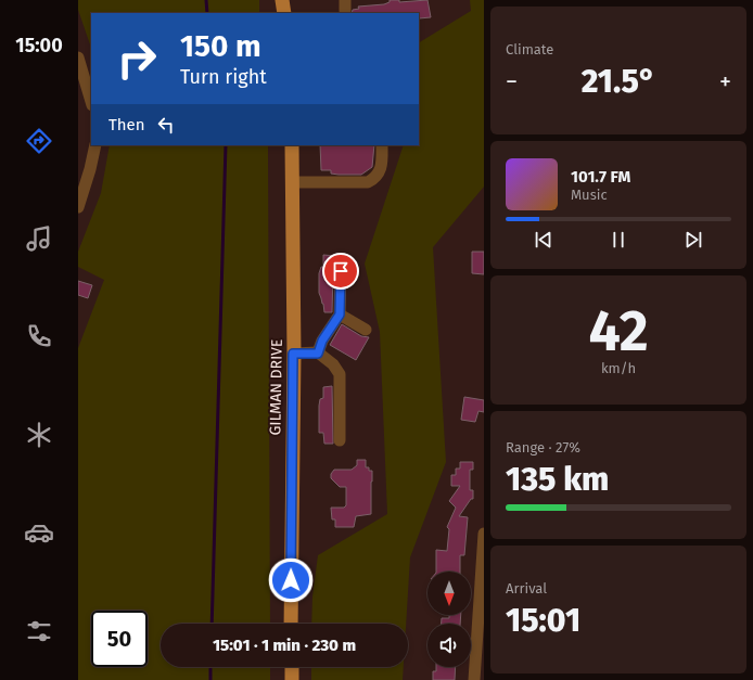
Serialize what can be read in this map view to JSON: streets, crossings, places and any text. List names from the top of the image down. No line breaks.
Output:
{"streets":{"main road":["GILMAN DRIVE"]},"north":"bottom","page":{"tabs":"15:00","tile":["Climate",["42","km/h"],["Range · 27%","135 km"],["Arrival","15:01"]],"turn":["150 m","Turn right"],"heat":["−","21.5°","+"],"then":"Then","song":["101.7 FM","Music"],"limit":"50","trip":"15:01 · 1 min · 230 m"}}
